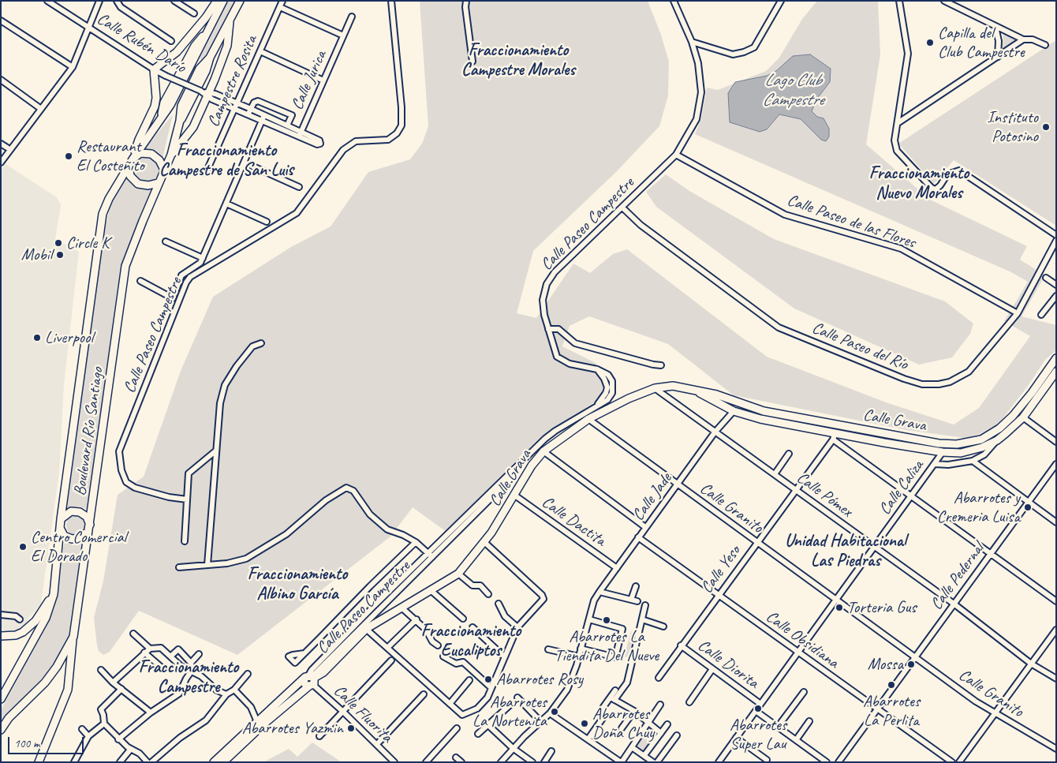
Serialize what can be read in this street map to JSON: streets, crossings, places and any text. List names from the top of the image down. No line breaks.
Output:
{"streets":{"main road":["Calle Grava","Boulevard Río Santiago"],"street":["Calle Rubén Darío","Calle Jurica","Campestre Rosita","Calle Paseo de las Flores","Calle Paseo Campestre","Calle Paseo del Río","Calle Caliza","Calle Pómex","Calle Jade","Calle Granito","Calle Dactita","Calle Yeso","Calle Pedernal","Calle Obsidiana","Calle Diorita","Calle Fluorita"]},"crossings":[["Calle Paseo de las Flores","Calle Paseo Campestre"],["Calle Paseo de las Flores","Calle Paseo del Río"],["Calle Paseo Campestre","Calle Paseo del Río"],["Calle Paseo Campestre","Calle Grava"],["Calle Paseo Campestre","Calle Fluorita"],["Calle Grava","Calle Caliza"],["Calle Grava","Calle Pómex"],["Calle Grava","Calle Jade"],["Calle Grava","Calle Granito"],["Calle Grava","Calle Dactita"],["Calle Grava","Calle Yeso"],["Calle Grava","Calle Fluorita"],["Calle Caliza","Calle Pómex"],["Calle Caliza","Calle Granito"],["Calle Caliza","Calle Obsidiana"],["Calle Caliza","Calle Diorita"],["Calle Pómex","Calle Jade"],["Calle Pómex","Calle Yeso"],["Calle Pómex","Calle Pedernal"],["Calle Jade","Calle Granito"],["Calle Jade","Calle Dactita"],["Calle Jade","Calle Obsidiana"],["Calle Granito","Calle Yeso"],["Calle Granito","Calle Pedernal"],["Calle Yeso","Calle Obsidiana"],["Calle Yeso","Calle Diorita"],["Calle Pedernal","Calle Obsidiana"]],"districts":["Fraccionamiento Campestre Morales","Fraccionamiento Campestre de San Luis","Fraccionamiento Nuevo Morales","Unidad Habitacional Las Piedras","Fraccionamiento Albino García","Fraccionamiento Eucaliptos","Fraccionamiento Campestre"],"water":["Lago Club Campestre"],"places":["Capilla del Club Campestre","Instituto Potosino","Restaurant El Costeñito","Circle K","Mobil","Liverpool","Abarrotes y Cremeria Luisa","Centro Comercial El Dorado","Torteria Gus","Abarrotes La Tiendita Del Nueve","Mossa","Abarrotes Rosy","Abarrotes La Perlita","Abarrotes Super Lau","Abarrotes La Nortenita","Abarrotes Doña Chuy","Abarrotes Yazmin"],"scale_bar":"100 m"}
